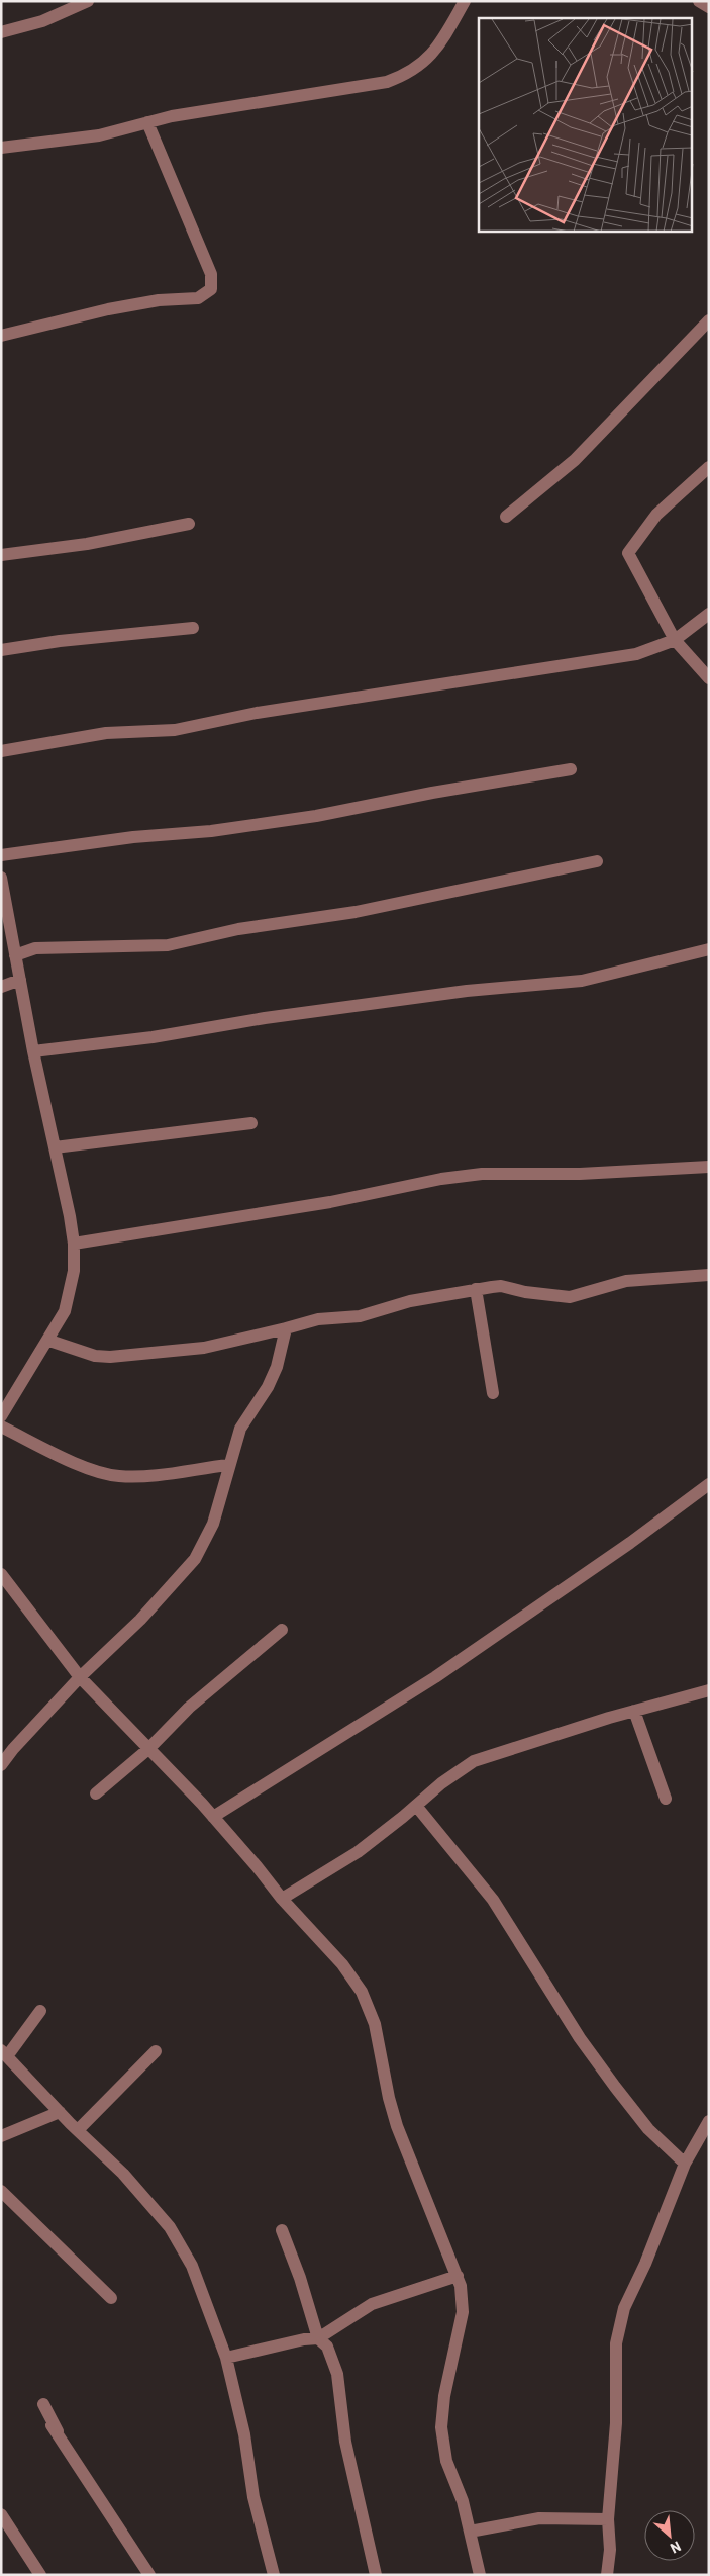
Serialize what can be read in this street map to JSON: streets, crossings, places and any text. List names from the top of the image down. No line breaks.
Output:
{"north":"bottom right"}
